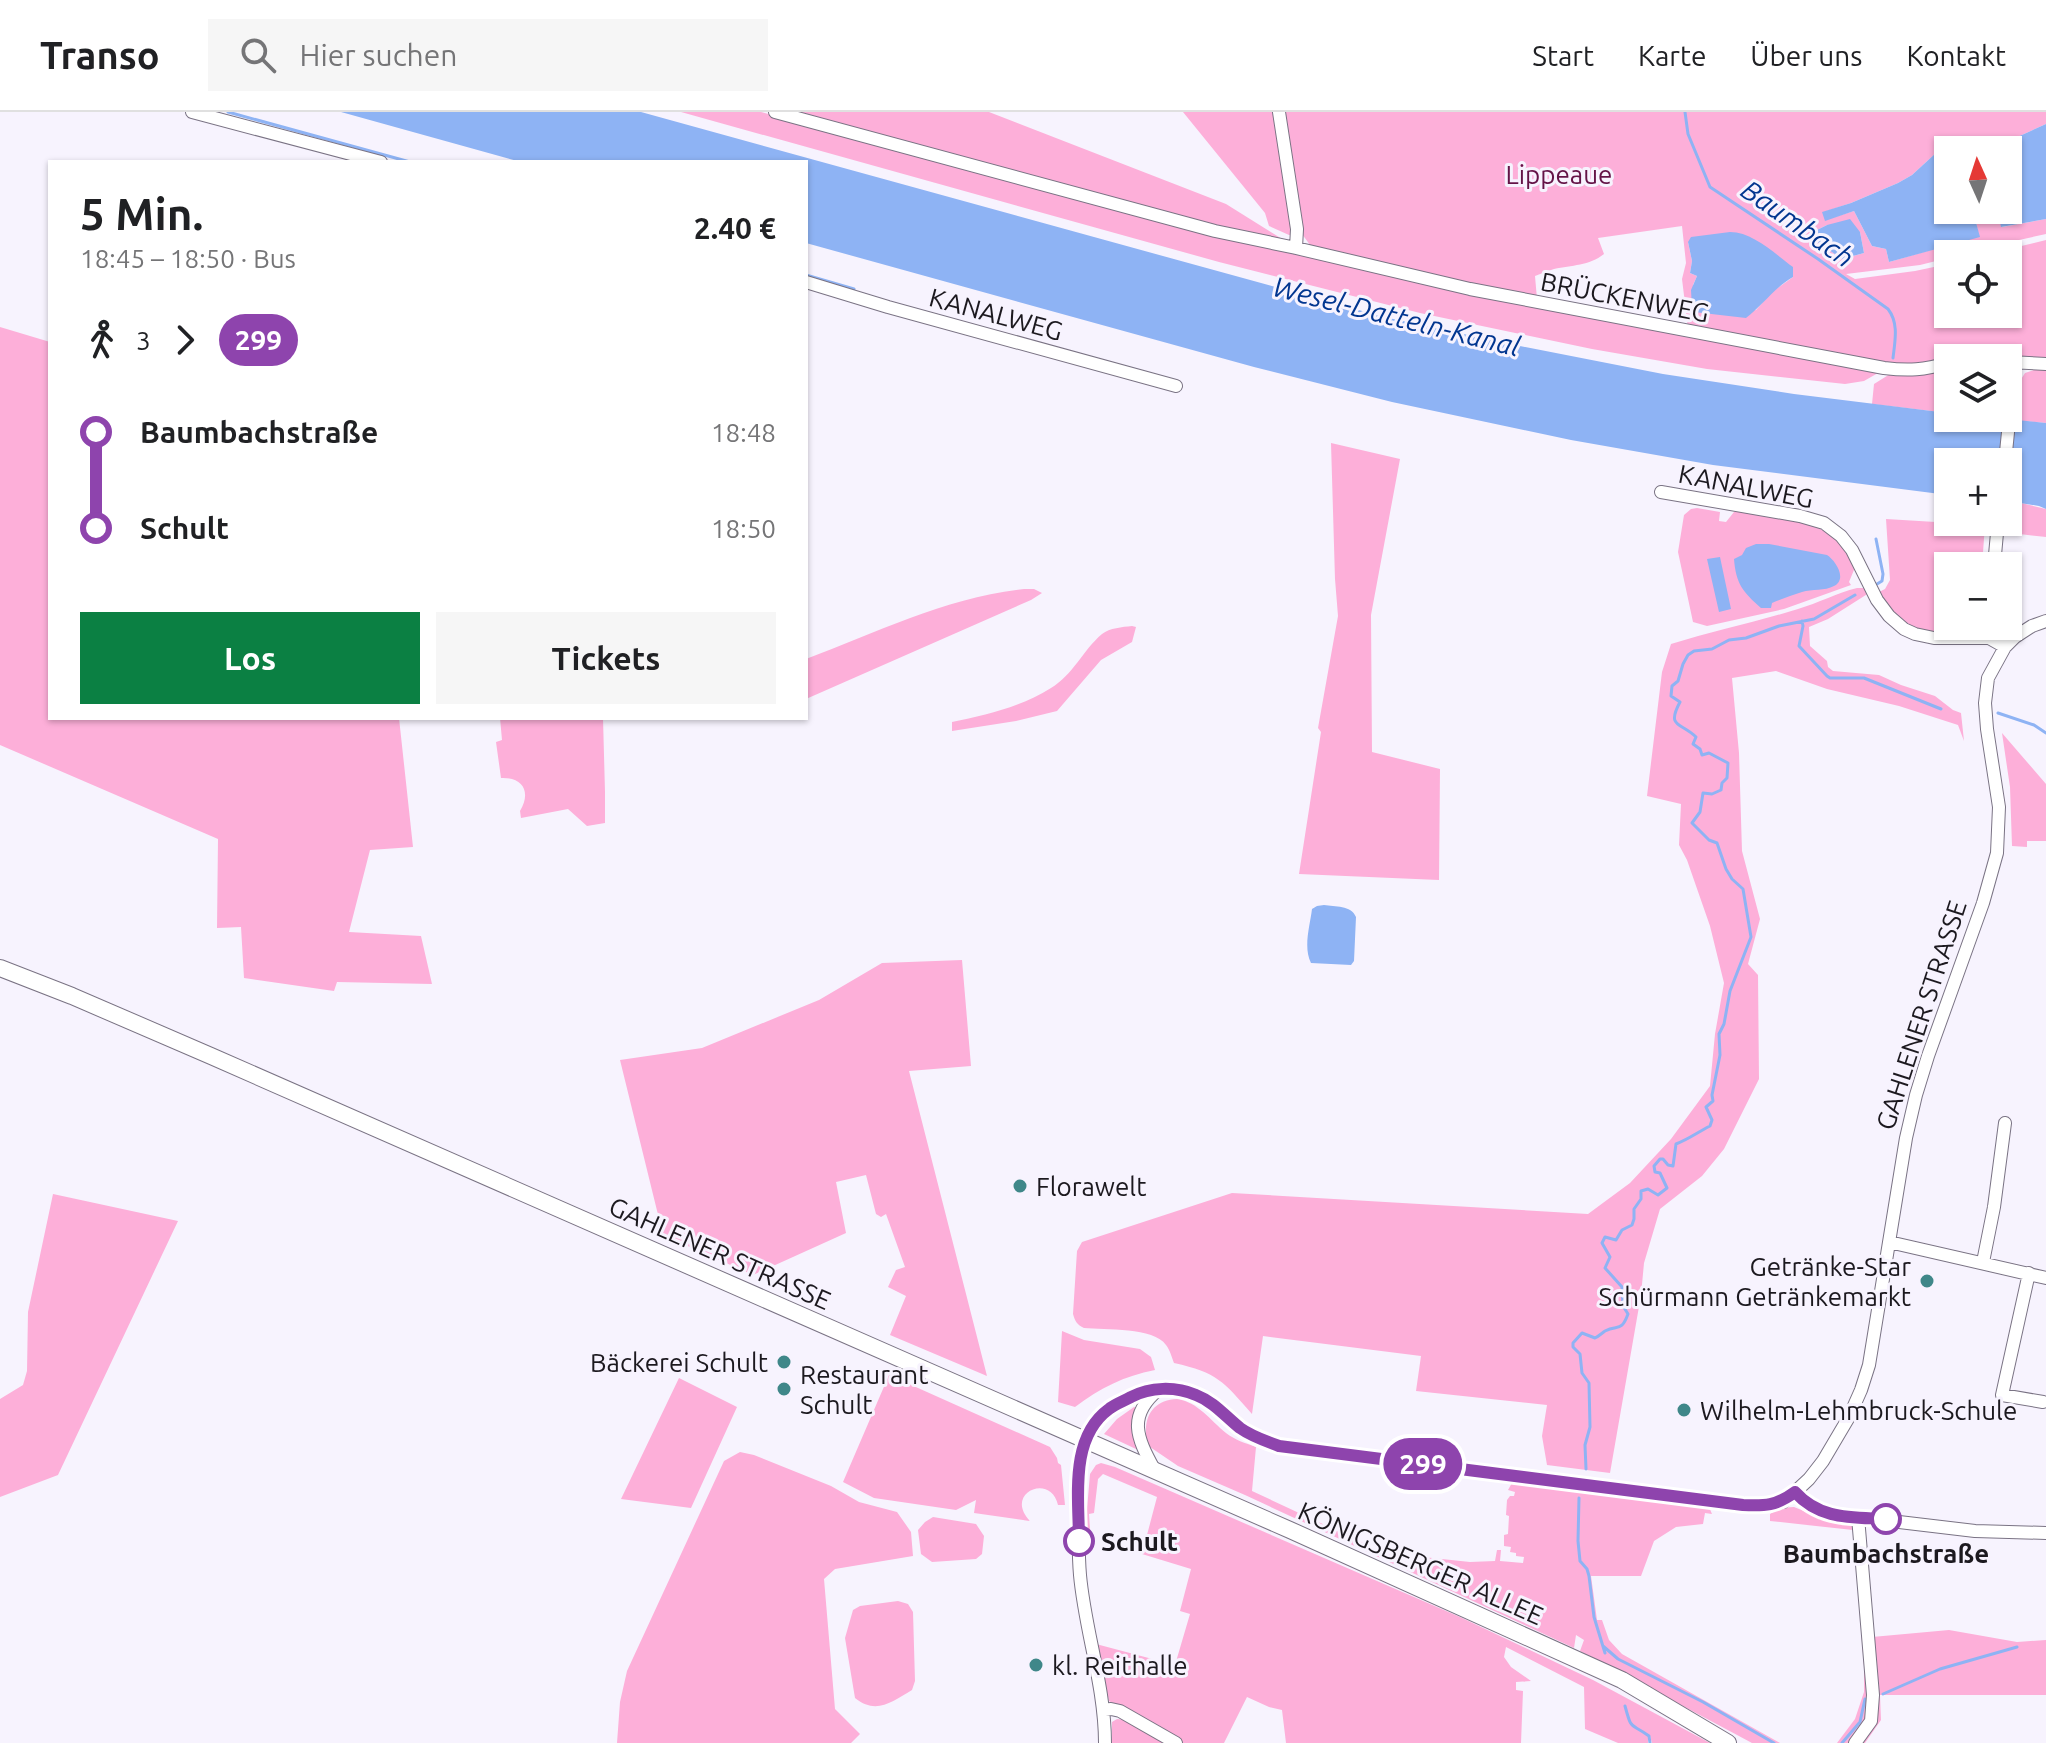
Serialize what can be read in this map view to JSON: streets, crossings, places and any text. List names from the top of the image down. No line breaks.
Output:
{"streets":{"main road":["GAHLENER STRASSE","KÖNIGSBERGER ALLEE"],"street":["BRÜCKENWEG","KANALWEG"]},"crossings":[["KANALWEG","GAHLENER STRASSE"],["GAHLENER STRASSE","KÖNIGSBERGER ALLEE"]],"water":["Baumbach","Wesel-Datteln-Kanal"],"parks":["Lippeaue"],"places":["Florawelt","Getränke-Star Schürmann Getränkemarkt","Bäckerei Schult","Restaurant Schult","Wilhelm-Lehmbruck-Schule","Baumbachstraße","Schult","kl. Reithalle"],"lines":["bus line 299"],"north":"top","page":{"header":"Transo","search":"Hier suchen","nav":["Start","Karte","Über uns","Kontakt"],"on_map":"299","map_buttons":["+","−"],"heading":["5 Min.","18:45 – 18:50 · Bus","2.40 €"],"legs":["3","299"],"list":[{"name":"Baumbachstraße","value":"18:48"},{"name":"Schult","value":"18:50"}],"buttons":["Los","Tickets"]}}
